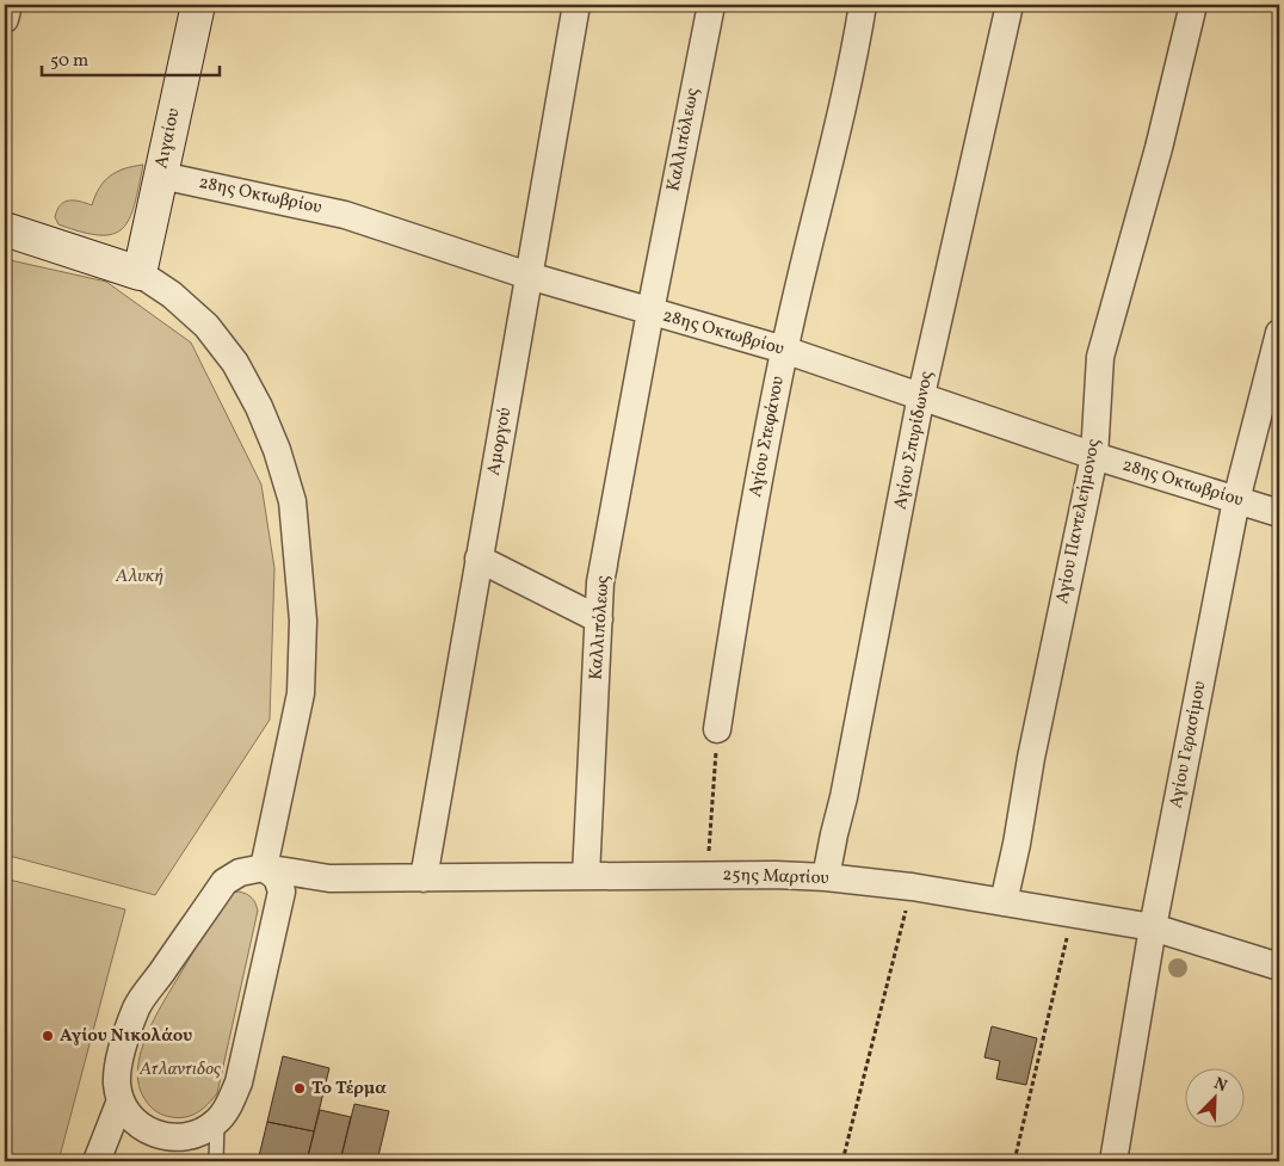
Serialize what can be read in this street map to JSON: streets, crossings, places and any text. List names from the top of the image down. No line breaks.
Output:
{"streets":{"main road":["Αιγαίου"],"street":["Καλλιπόλεως","28ης Οκτωβρίου","Αγίου Στεφάνου","Αγίου Σπυρίδωνος","Αμοργού","Αγίου Παντελεήμονος","Αγίου Γερασίμου","25ης Μαρτίου"]},"crossings":[["Αιγαίου","28ης Οκτωβρίου"],["Καλλιπόλεως","28ης Οκτωβρίου"],["Καλλιπόλεως","25ης Μαρτίου"],["28ης Οκτωβρίου","Αγίου Στεφάνου"],["28ης Οκτωβρίου","Αγίου Σπυρίδωνος"],["28ης Οκτωβρίου","Αμοργού"],["28ης Οκτωβρίου","Αγίου Παντελεήμονος"],["28ης Οκτωβρίου","Αγίου Γερασίμου"],["Αγίου Σπυρίδωνος","25ης Μαρτίου"],["Αμοργού","25ης Μαρτίου"],["Αγίου Παντελεήμονος","25ης Μαρτίου"],["Αγίου Γερασίμου","25ης Μαρτίου"]],"parks":["Αλυκή","Ατλαντιδος"],"places":["Αγίου Νικολάου","Το Τέρμα"],"scale_bar":"50 m","north":"top right"}
